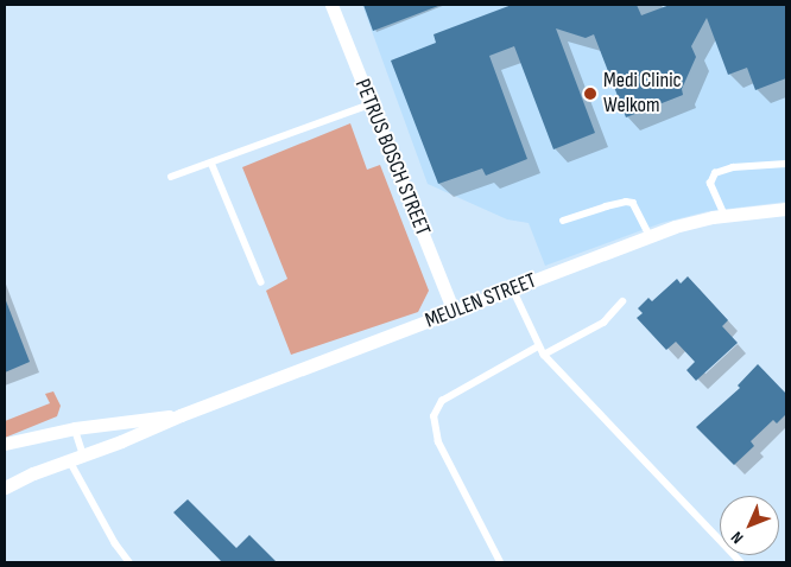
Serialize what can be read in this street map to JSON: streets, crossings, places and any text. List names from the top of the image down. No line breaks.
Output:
{"streets":{"street":["PETRUS BOSCH STREET","MEULEN STREET"]},"crossings":[["PETRUS BOSCH STREET","MEULEN STREET"]],"places":["Medi Clinic Welkom"],"north":"bottom left"}
